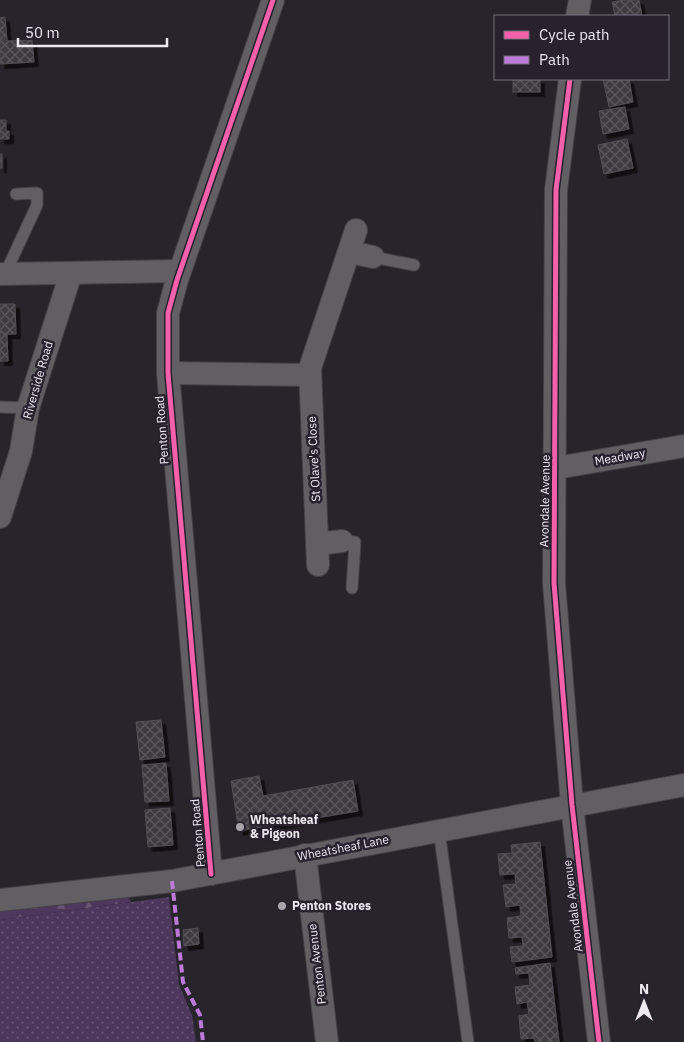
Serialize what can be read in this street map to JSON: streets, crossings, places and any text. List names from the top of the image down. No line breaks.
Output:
{"streets":{"street":["Riverside Road","Penton Road","Meadway","St Olave's Close","Avondale Avenue","Wheatsheaf Lane","Penton Avenue"]},"crossings":[["Penton Road","Wheatsheaf Lane"],["Meadway","Avondale Avenue"],["Avondale Avenue","Wheatsheaf Lane"],["Wheatsheaf Lane","Penton Avenue"]],"places":["Wheatsheaf & Pigeon","Penton Stores"],"legend":["Cycle path","Path"],"scale_bar":"50 m","north":"top"}
